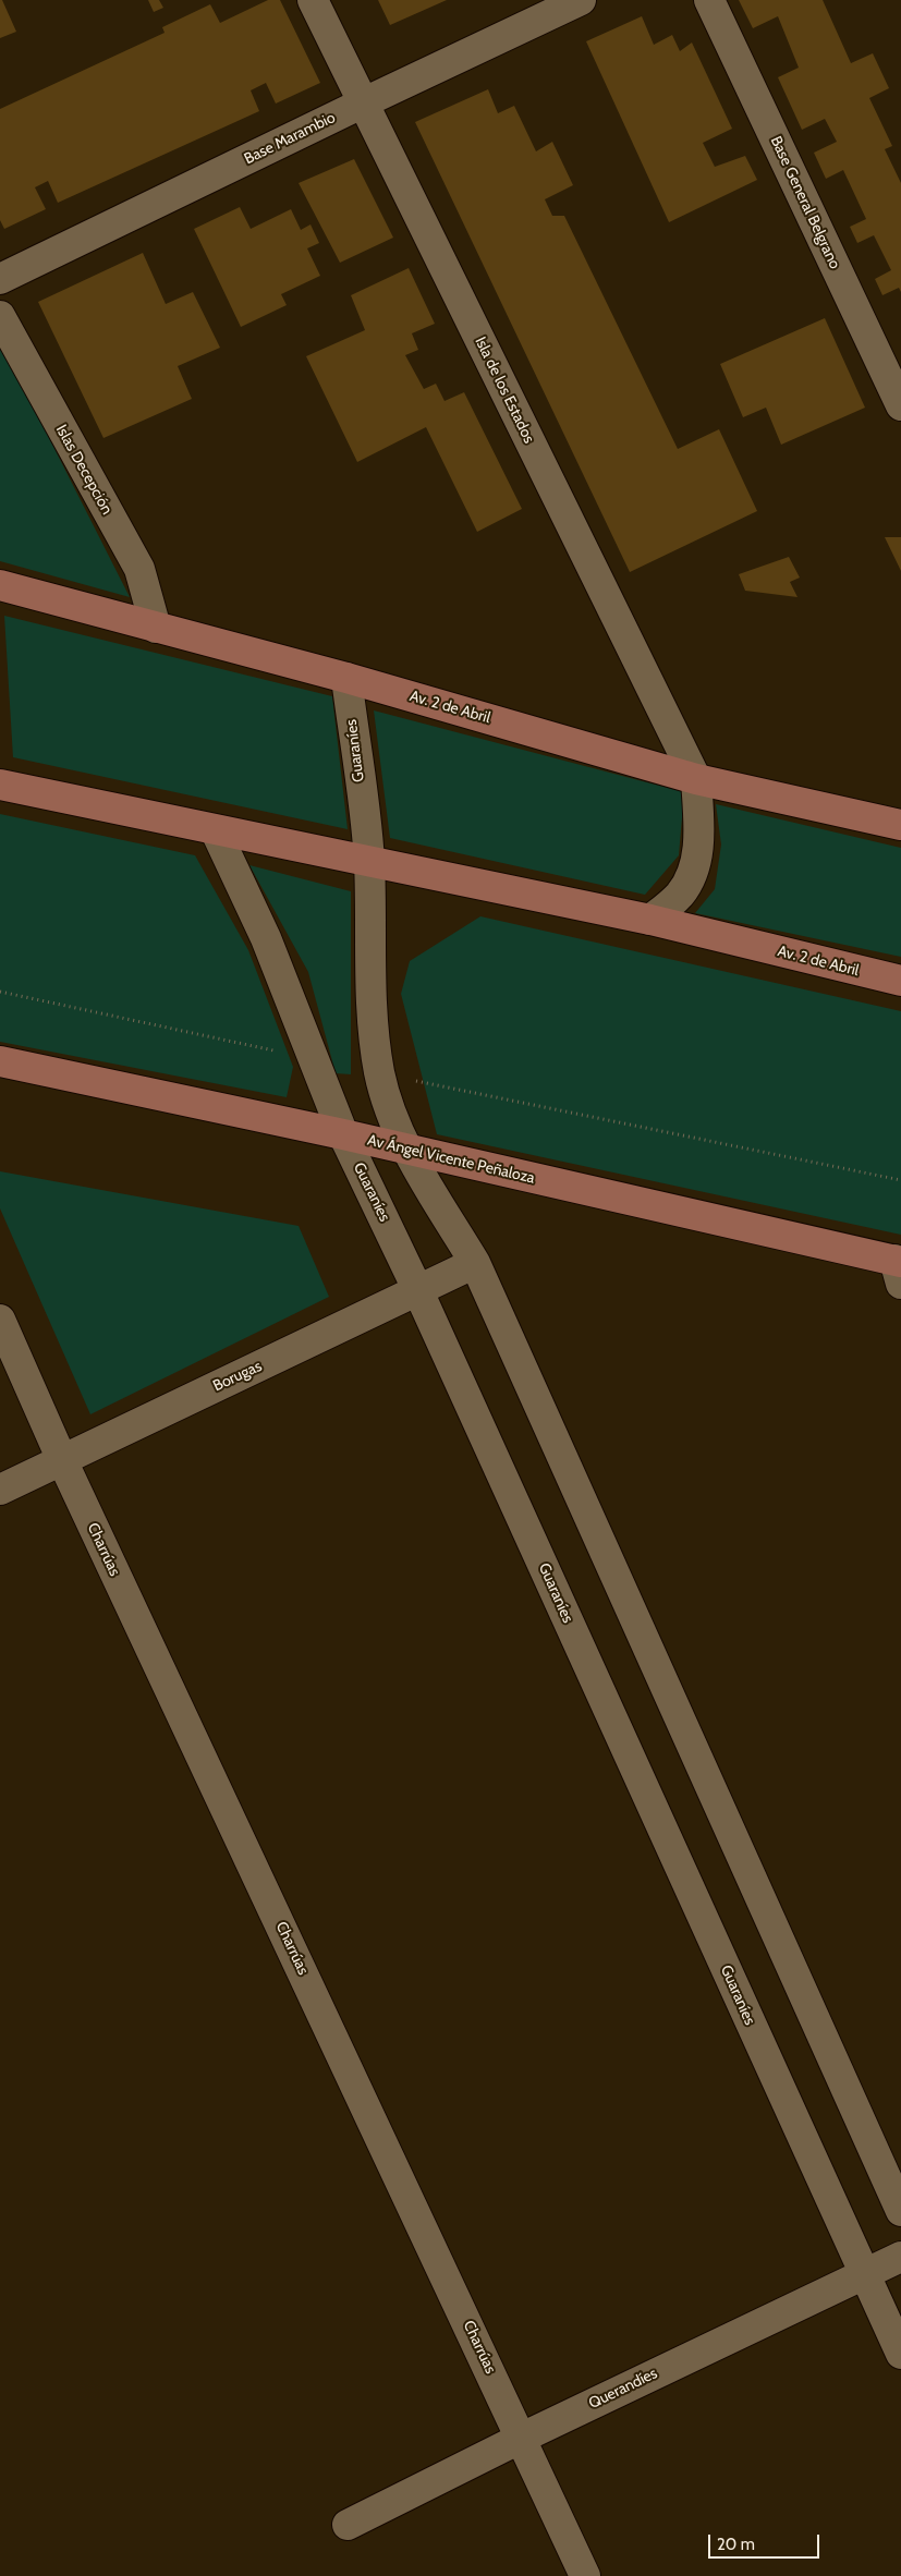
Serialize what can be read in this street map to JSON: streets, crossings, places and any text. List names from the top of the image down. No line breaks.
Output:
{"streets":{"main road":["Av. 2 de Abril","Av Ángel Vicente Peñaloza"],"street":["Base Marambio","Base General Belgrano","Isla de los Estados","Islas Decepción","Guaraníes","Borugas","Charrúas","Querandíes"]},"crossings":[["Base Marambio","Isla de los Estados"],["Isla de los Estados","Av. 2 de Abril"],["Islas Decepción","Av. 2 de Abril"],["Av. 2 de Abril","Guaraníes"],["Guaraníes","Av Ángel Vicente Peñaloza"],["Guaraníes","Borugas"],["Guaraníes","Querandíes"],["Borugas","Charrúas"],["Charrúas","Querandíes"]],"scale_bar":"20 m"}
